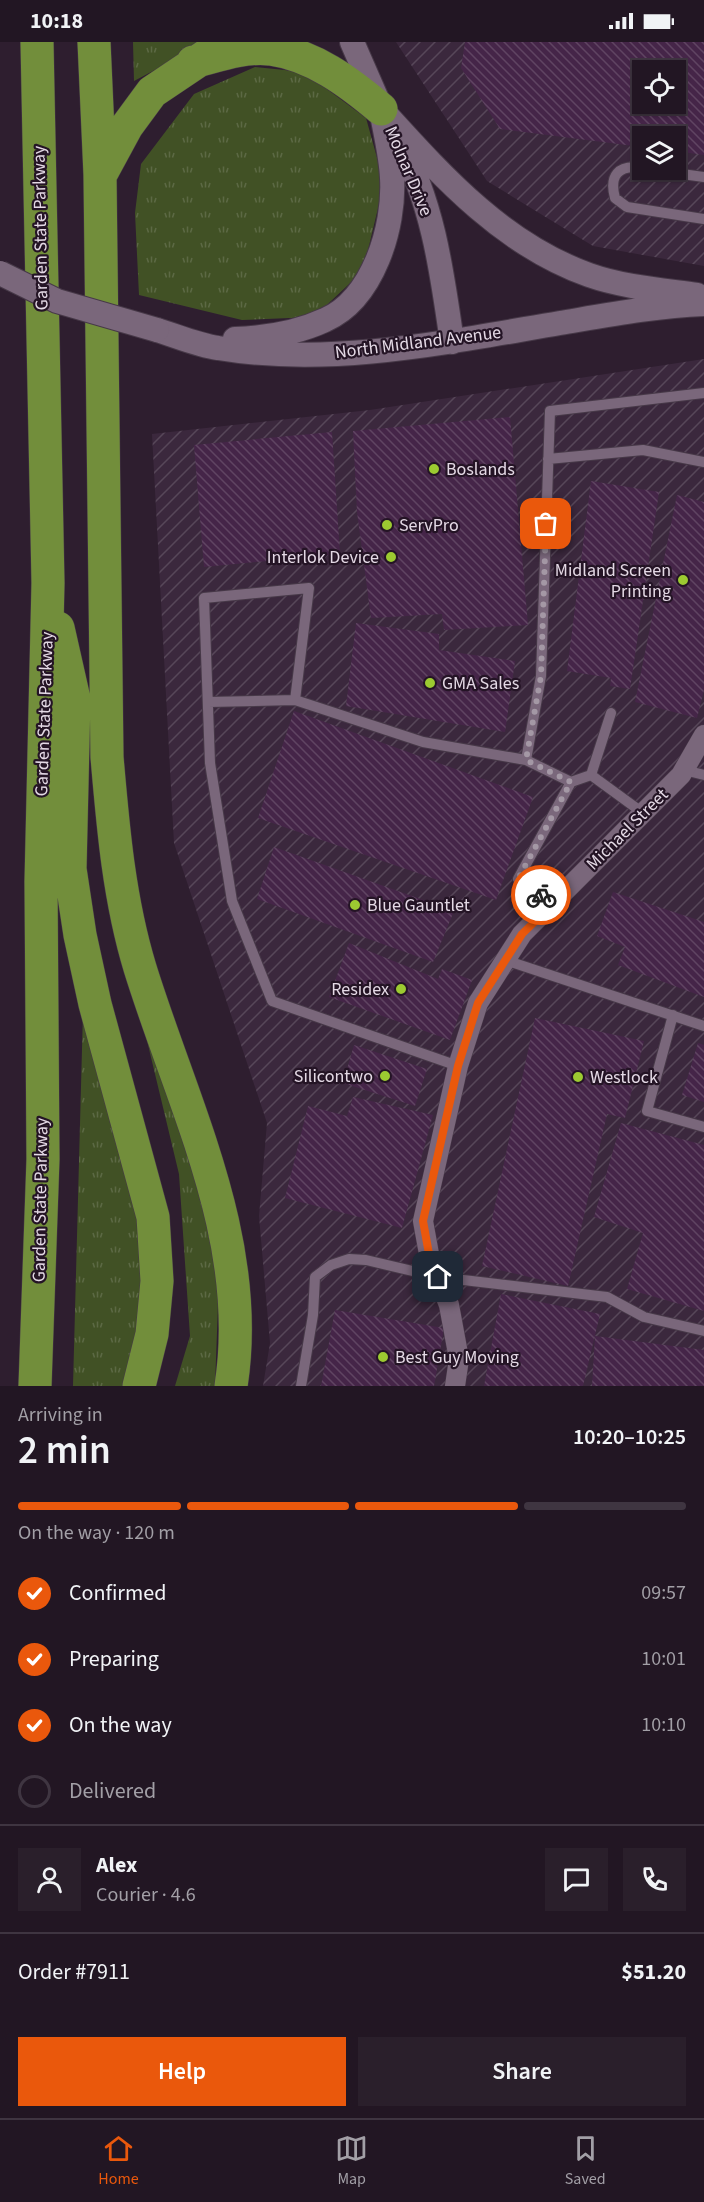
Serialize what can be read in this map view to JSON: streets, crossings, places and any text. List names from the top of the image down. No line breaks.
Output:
{"streets":{"highway":["Garden State Parkway"],"street":["Molnar Drive","North Midland Avenue","Michael Street"]},"crossings":[["Molnar Drive","North Midland Avenue"]],"places":["Boslands","ServPro","Interlok Device","Midland Screen Printing","GMA Sales","Blue Gauntlet","Residex","Silicontwo","Westlock","Best Guy Moving"],"page":{"status":"10:18","heading":["2 min","Arriving in","10:20–10:25"],"panel":["Alex","Courier · 4.6","Order #7911","$51.20"],"bar":"On the way · 120 m","list":[["Confirmed","09:57"],["Preparing","10:01"],["On the way","10:10"],"Delivered"],"buttons":["Help","Share"],"tabs":["Home","Map","Saved"]}}
